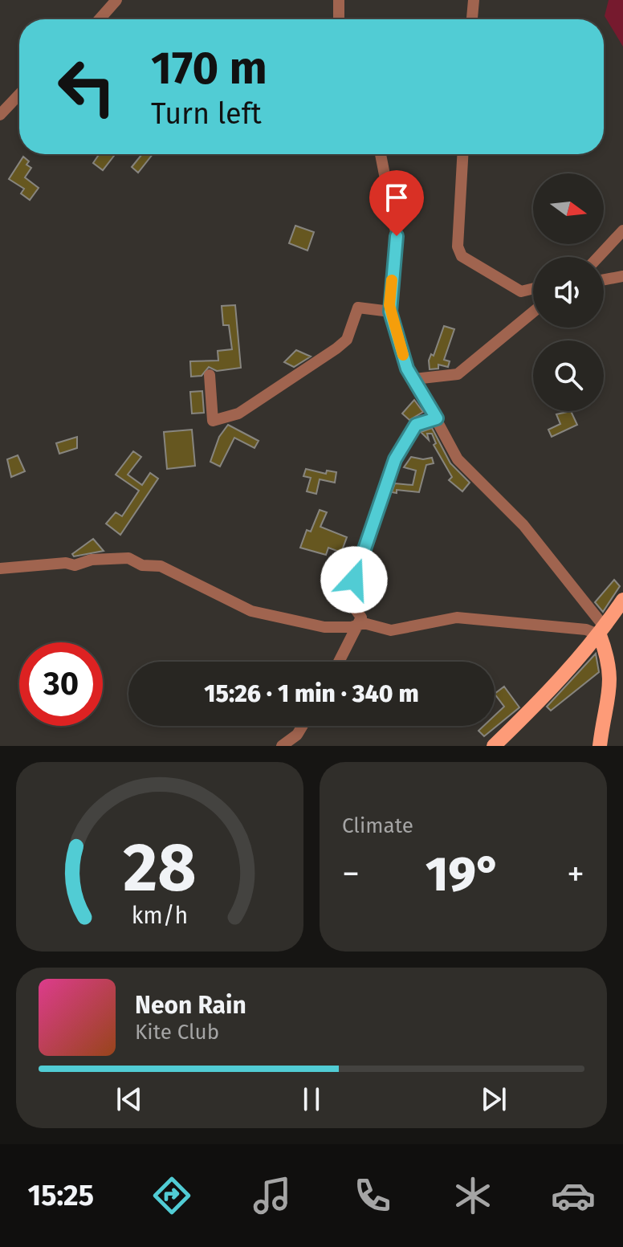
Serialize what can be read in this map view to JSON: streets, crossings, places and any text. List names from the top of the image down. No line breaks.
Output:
{"north":"right","page":{"turn":["170 m","Turn left"],"limit":"30","trip":"15:26 · 1 min · 340 m","tile":"Climate","heat":["−","19°","+"],"song":["Neon Rain","Kite Club"],"tabs":"15:25","gauge":["28","km/h"]}}
